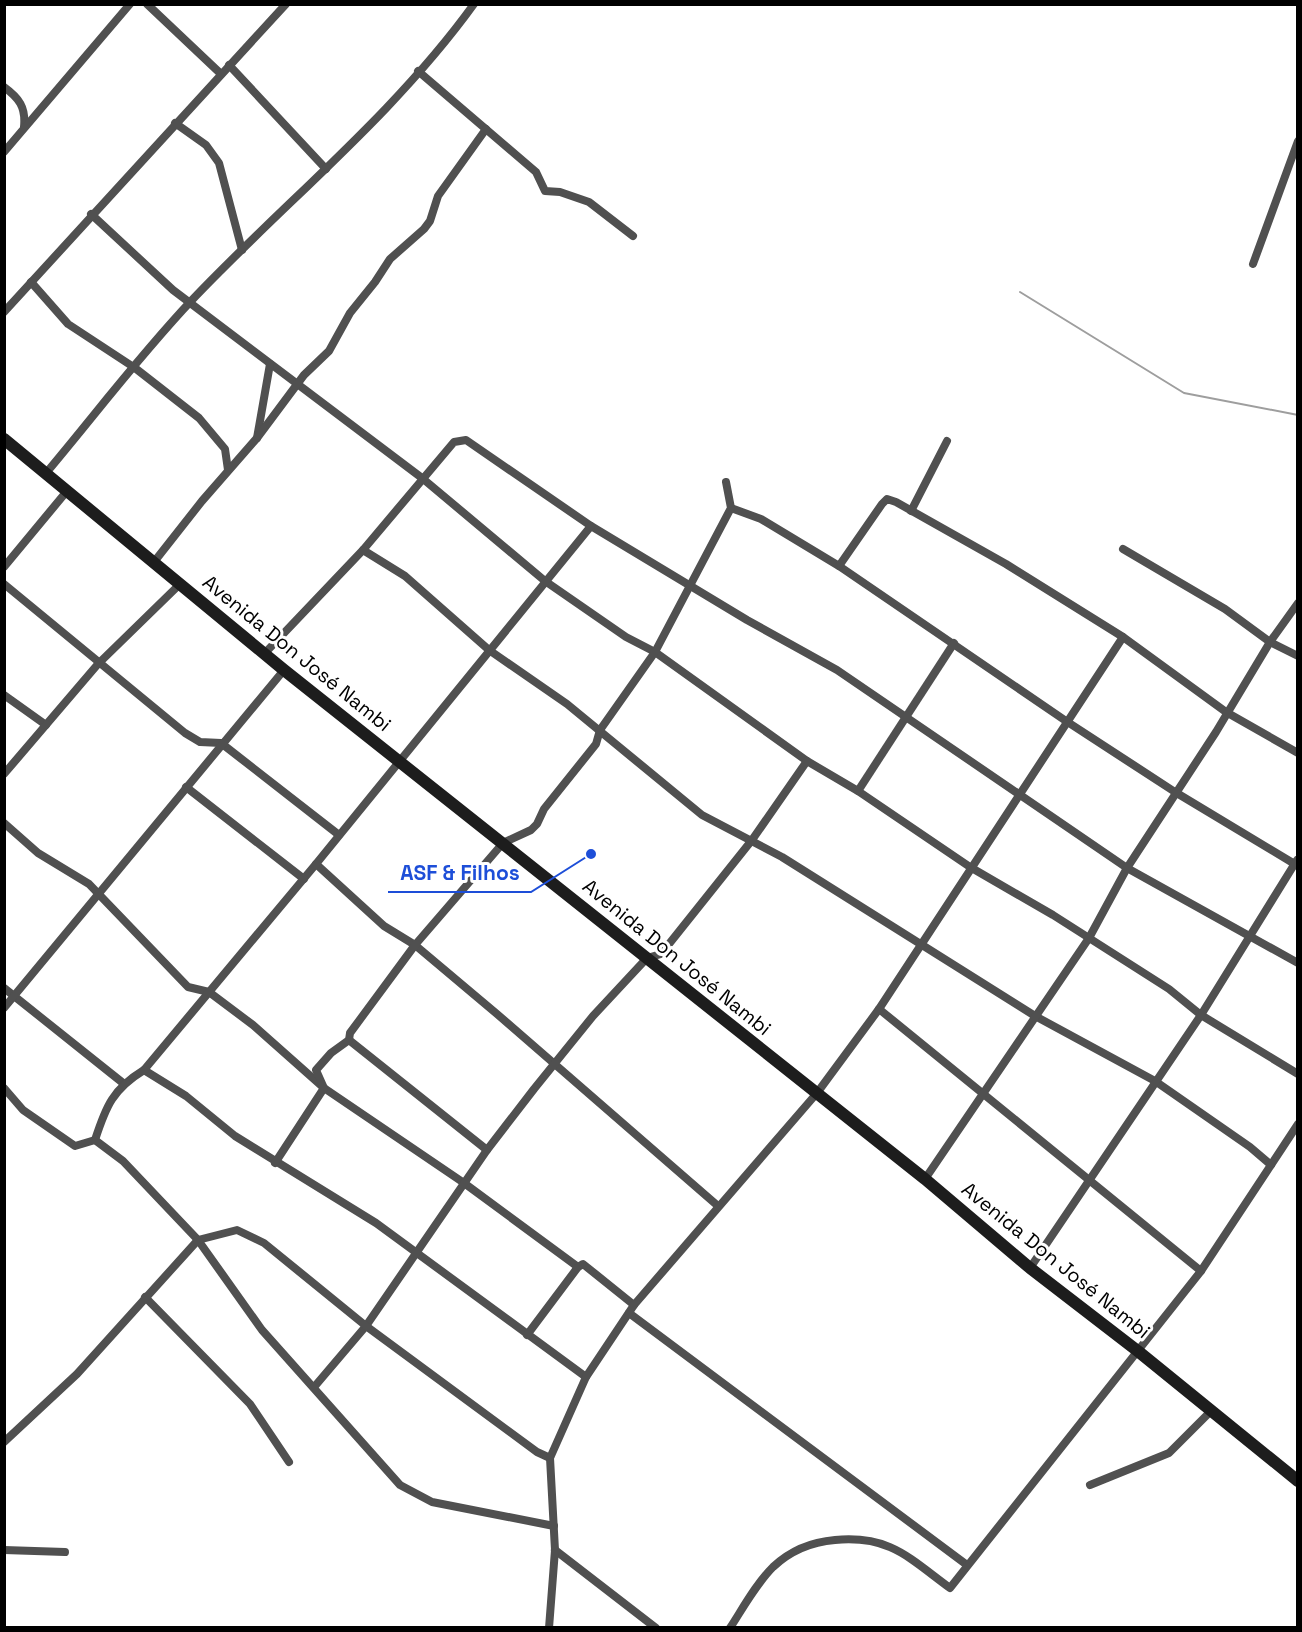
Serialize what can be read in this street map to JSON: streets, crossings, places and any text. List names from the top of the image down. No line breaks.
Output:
{"streets":{"street":["Avenida Don José Nambi"]},"places":["ASF & Filhos"]}
